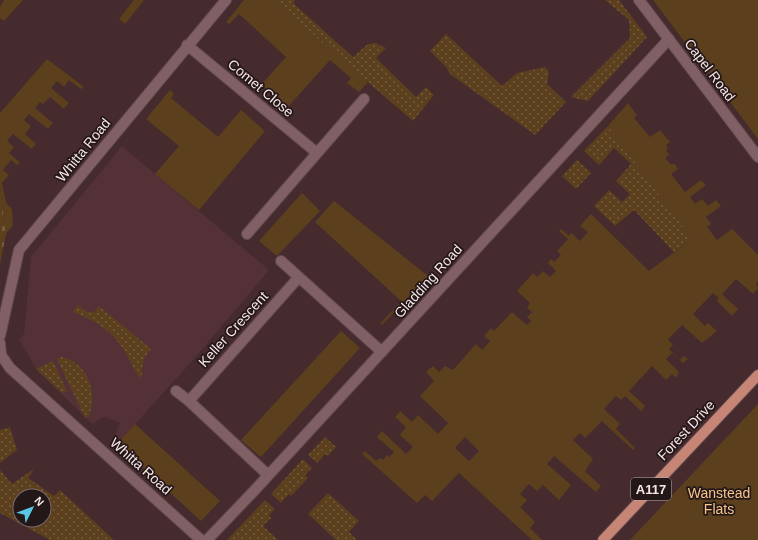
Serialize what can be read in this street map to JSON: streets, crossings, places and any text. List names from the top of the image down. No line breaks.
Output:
{"streets":{"main road":["Forest Drive","A117"],"street":["Capel Road","Comet Close","Whitta Road","Gladding Road","Keller Crescent"]},"crossings":[["Capel Road","Gladding Road"],["Comet Close","Whitta Road"]],"parks":["Wanstead Flats"],"north":"top right"}
